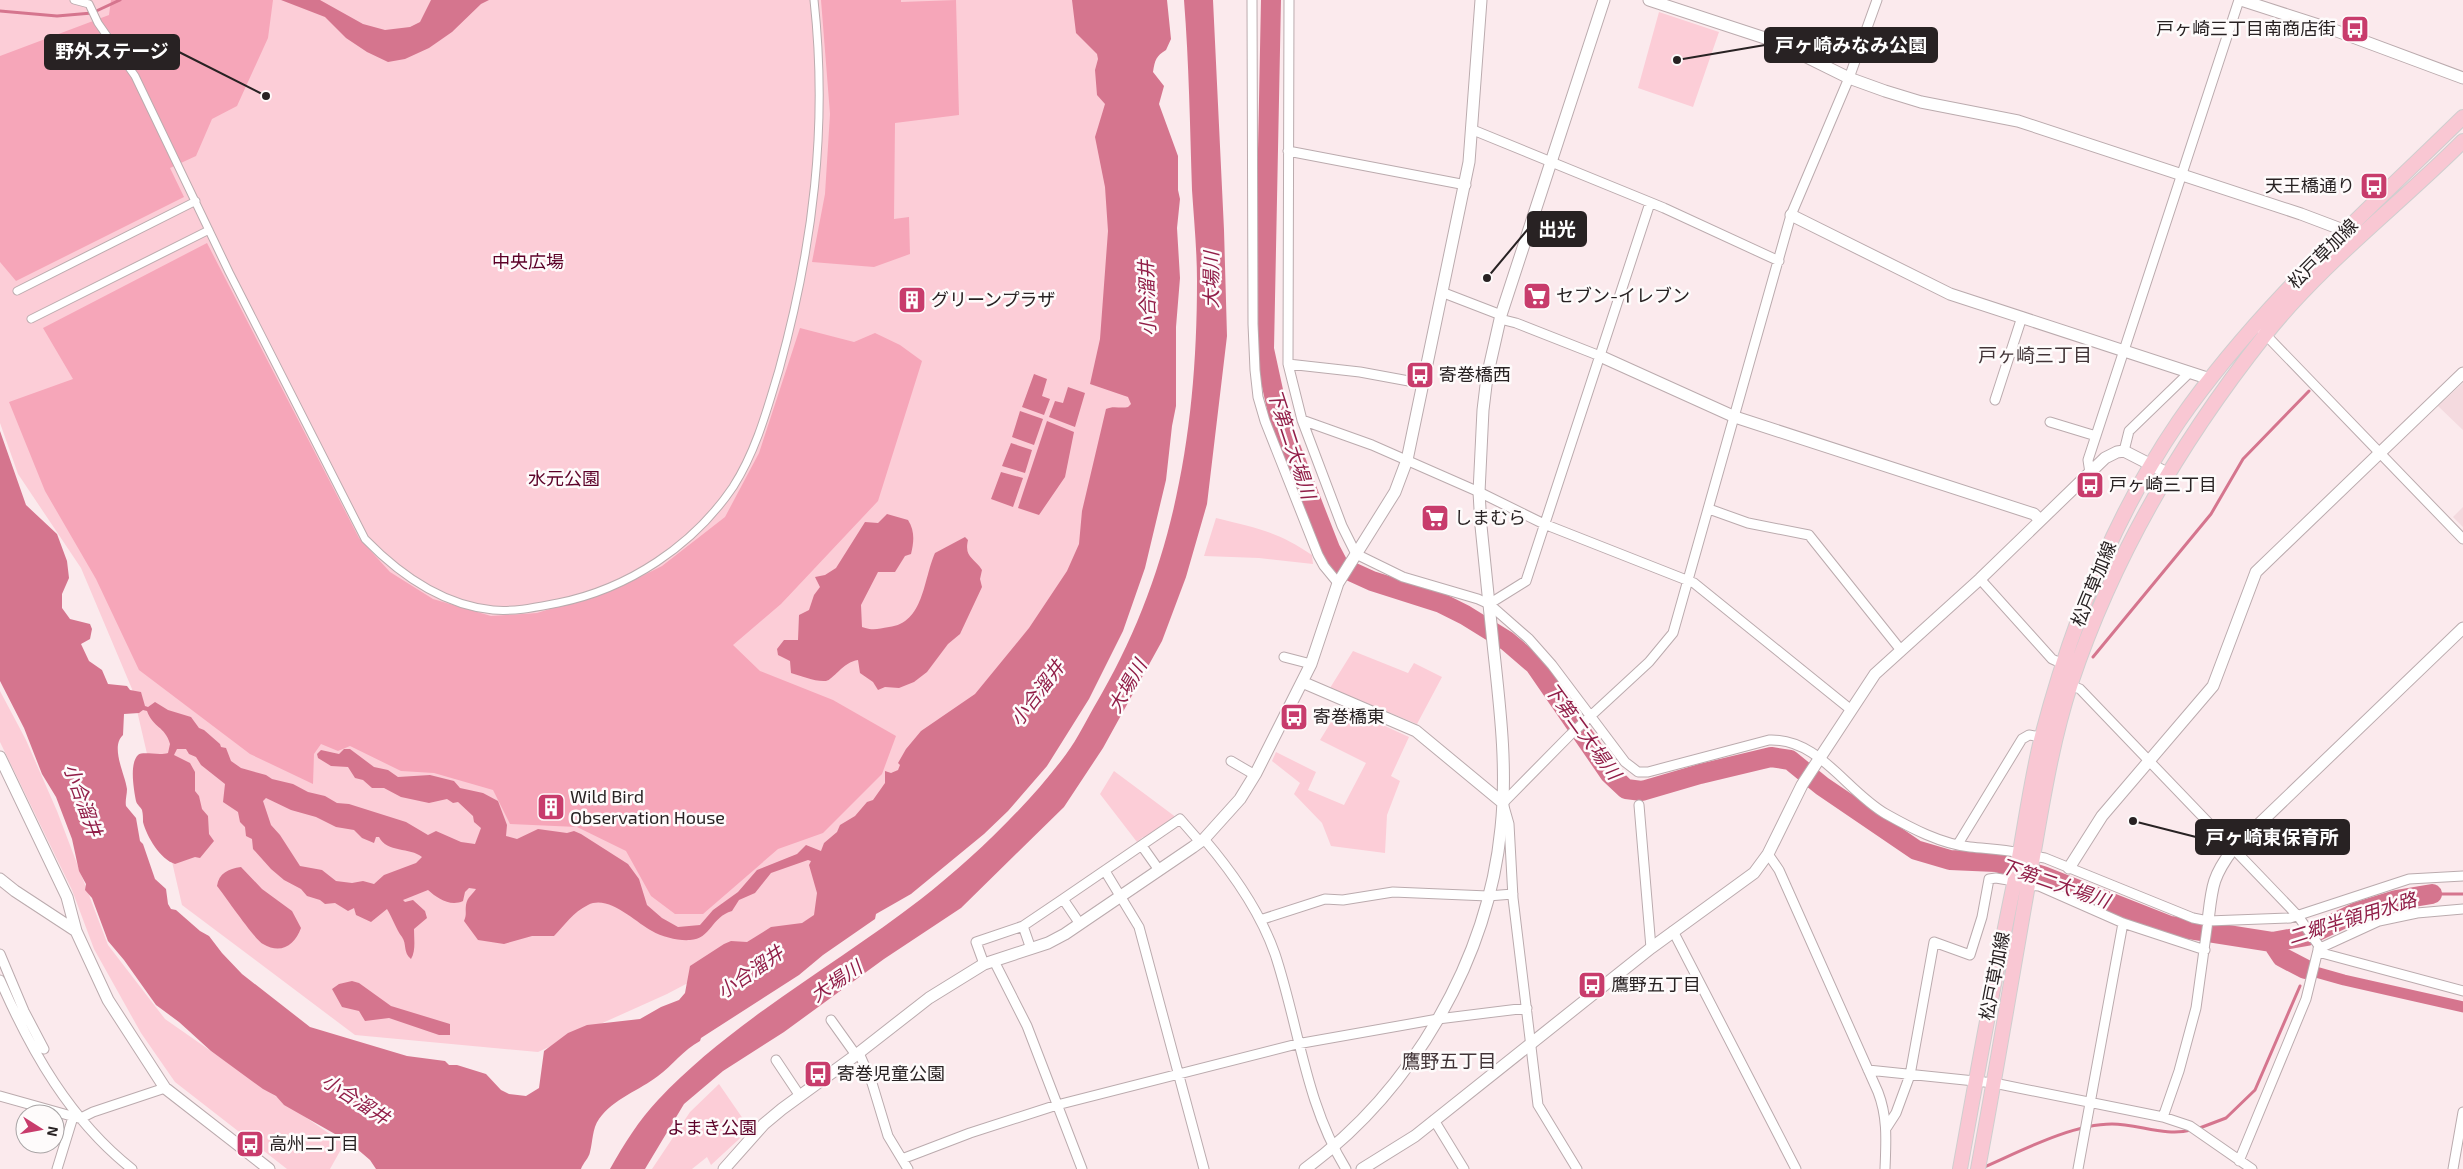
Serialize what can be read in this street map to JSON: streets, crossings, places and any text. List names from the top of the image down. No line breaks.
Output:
{"streets":{"main road":["松戸草加線"]},"districts":["戸ヶ崎三丁目","鷹野五丁目"],"water":["大場川","小合溜井","下第二大場川","二郷半領用水路"],"parks":["中央広場","水元公園","よまき公園"],"places":{"bus stop":["戸ヶ崎三丁目南商店街","天王橋通り","寄巻橋西","戸ヶ崎三丁目","寄巻橋東","鷹野五丁目","寄巻児童公園","高州二丁目"],"other":["戸ヶ崎みなみ公園","野外ステージ","出光","戸ヶ崎東保育所"],"supermarket":["セブン-イレブン","しまむら"],"building":["グリーンプラザ","Wild Bird Observation House"]},"north":"right"}
